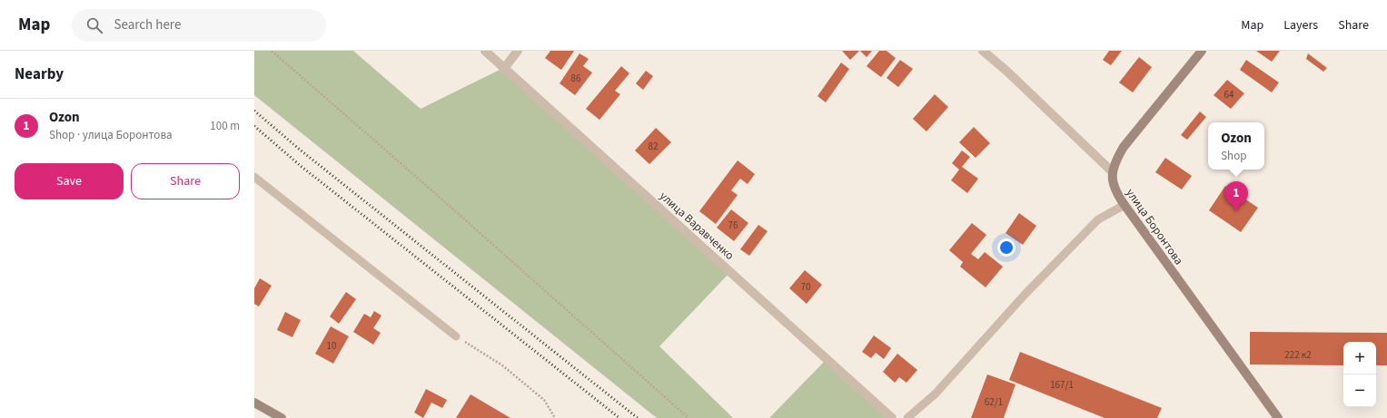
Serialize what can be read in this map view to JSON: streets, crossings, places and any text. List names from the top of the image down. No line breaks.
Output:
{"streets":{"street":["улица Варавченко","улица Боронтова"]},"house_numbers":["86","64","82","76","70","10","222 к2","167/1","62/1"],"page":{"header":"Map","search":"Search here","nav":["Map","Layers","Share"],"heading":"Nearby","list":[{"mark":"1","name":"Ozon","note":"Shop · улица Боронтова","value":"100 m"}],"popup":["Ozon","Shop"],"buttons":["Save","Share"],"pins":"1","map_buttons":["+","−"]}}
